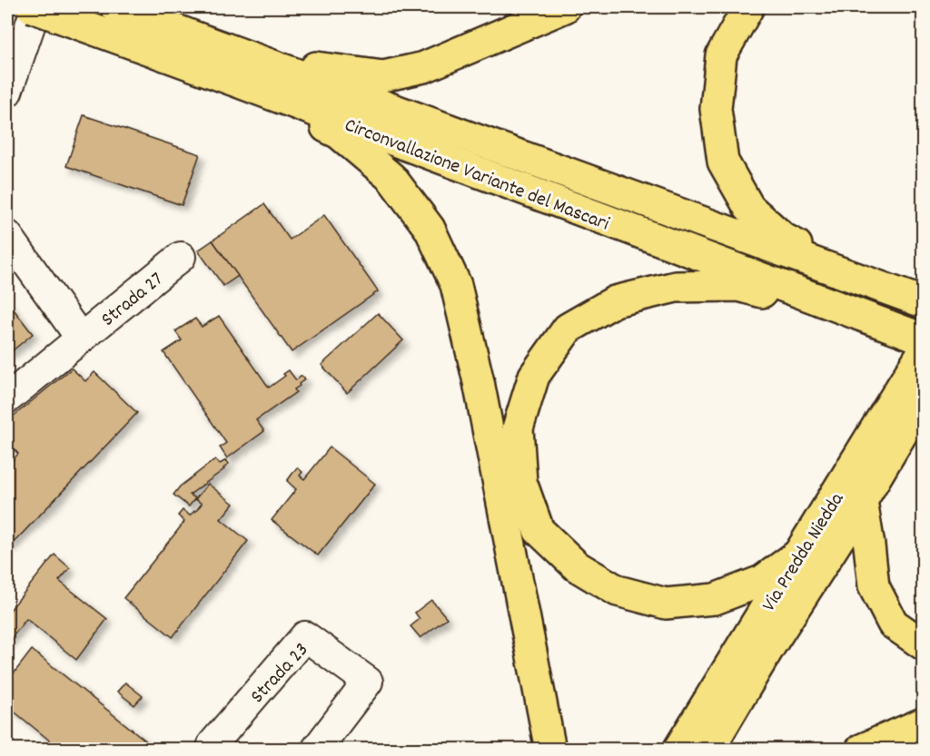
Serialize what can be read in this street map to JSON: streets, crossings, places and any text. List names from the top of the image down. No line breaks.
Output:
{"streets":{"main road":["Circonvallazione Variante del Mascari","Via Predda Niedda"],"street":["Strada 27","Strada 23"]},"crossings":[["Circonvallazione Variante del Mascari","Via Predda Niedda"]]}
